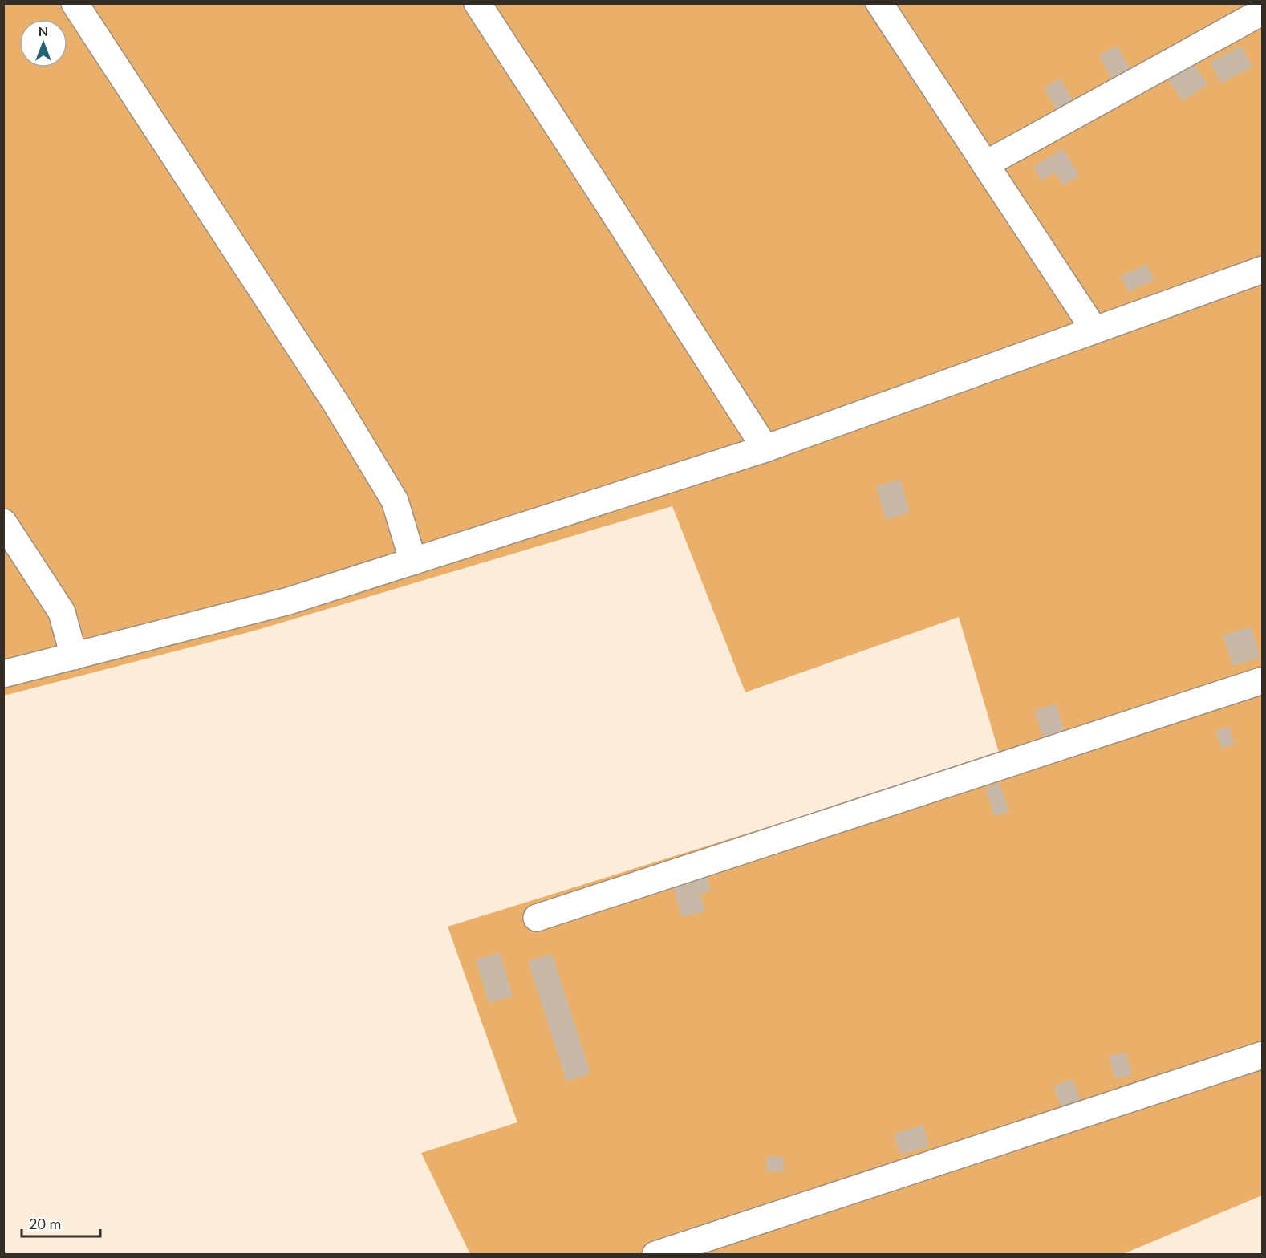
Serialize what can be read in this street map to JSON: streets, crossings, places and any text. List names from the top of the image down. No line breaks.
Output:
{"scale_bar":"20 m","north":"top"}
